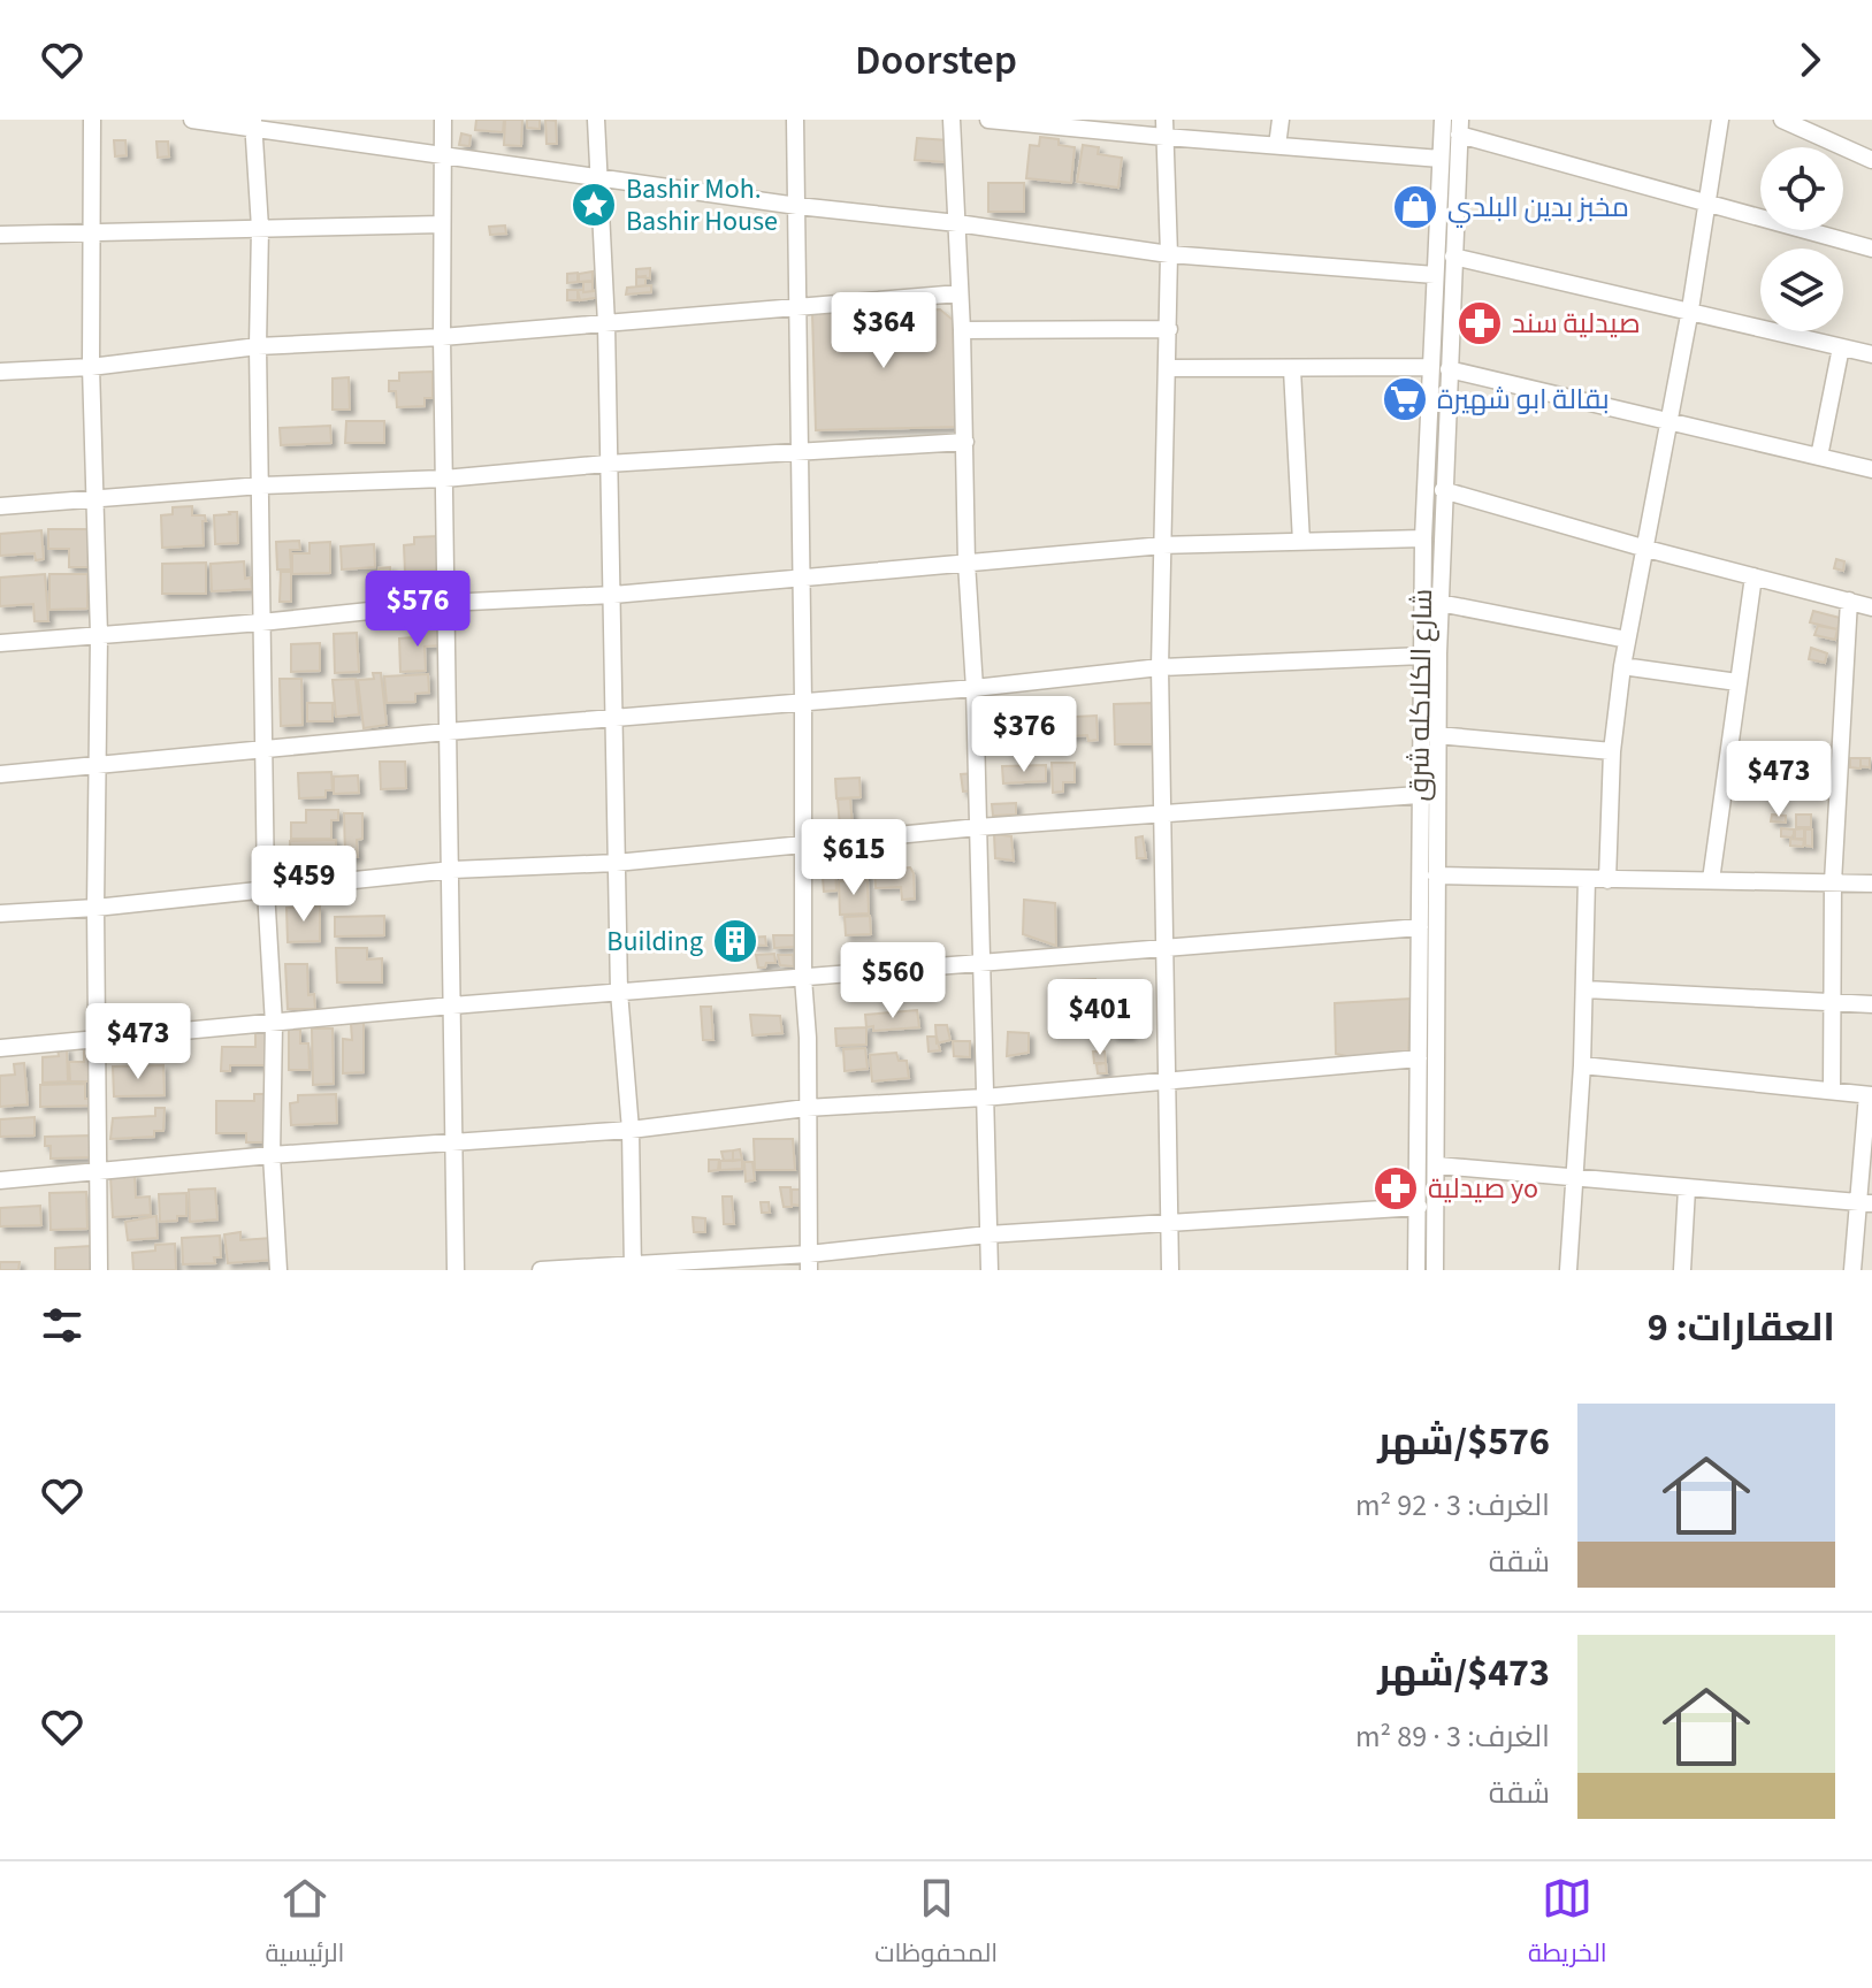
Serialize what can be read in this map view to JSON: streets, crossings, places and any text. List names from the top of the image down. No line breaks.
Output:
{"streets":{"street":["شارع الكلاكله شرق"]},"places":{"place":["Bashir Moh. Bashir House"],"shop":["مخبز بدين البلدي"],"pharmacy":["صيدلية سند","صيدلية yo"],"supermarket":["بقالة ابو شهيرة"],"building":["Building"]},"page":{"header":"Doorstep","price":["$364","$576","$376","$473","$615","$459","$560","$401","$473"],"heading":"العقارات: 9","list":[{"name":"$576/شهر","note":"الغرف: 3 · 92 m² · شقة"},{"name":"$473/شهر","note":"الغرف: 3 · 89 m² · شقة"}],"tabs":["الخريطة","المحفوظات","الرئيسية"]}}
